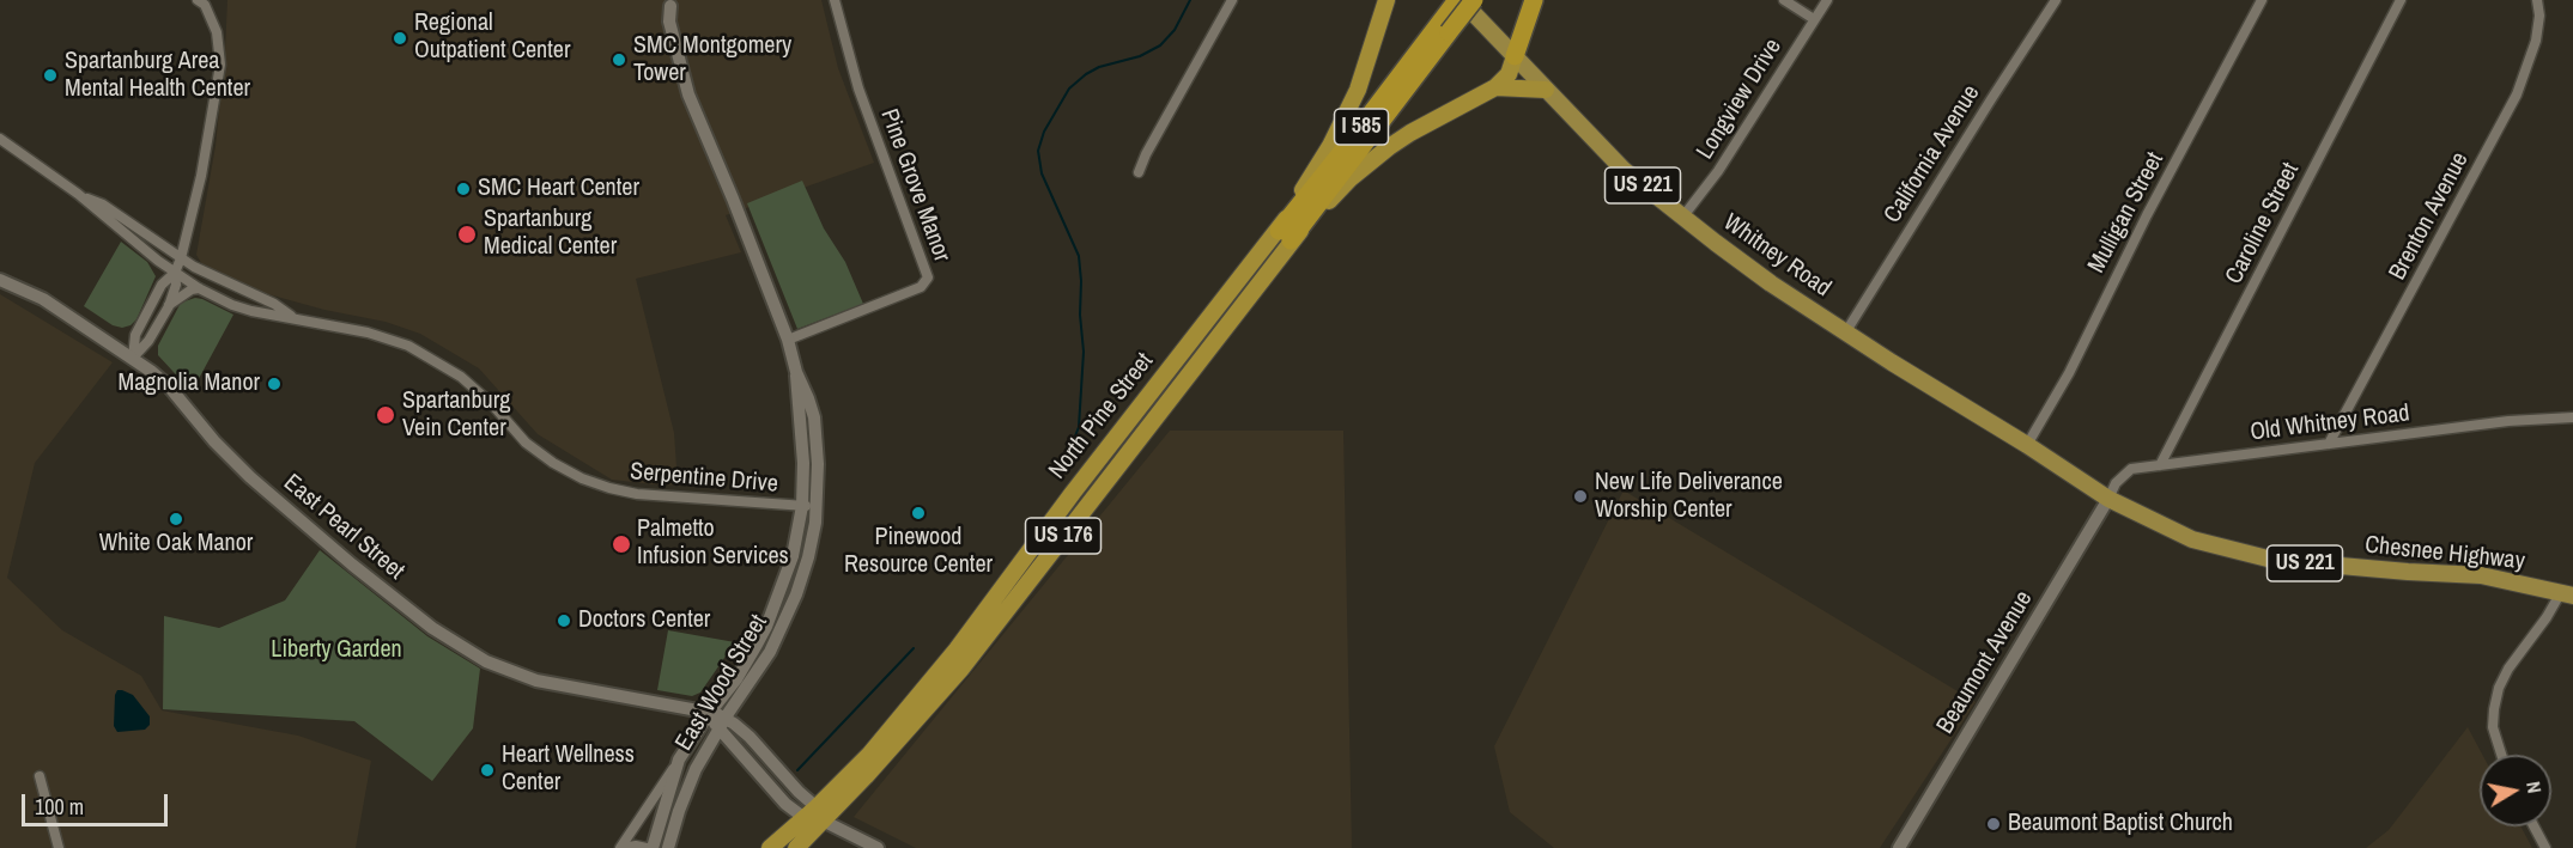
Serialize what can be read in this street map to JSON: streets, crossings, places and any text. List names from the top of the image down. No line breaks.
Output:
{"streets":{"highway":["I 585","North Pine Street","US 176"],"main road":["US 221","Whitney Road","Chesnee Highway"],"street":["Longview Drive","California Avenue","Pine Grove Manor","Mulligan Street","Brenton Avenue","Caroline Street","Old Whitney Road","Serpentine Drive","East Pearl Street","Beaumont Avenue","East Wood Street"]},"crossings":[["Longview Drive","Whitney Road"],["California Avenue","Whitney Road"],["Pine Grove Manor","East Wood Street"],["Mulligan Street","Whitney Road"],["Brenton Avenue","Old Whitney Road"],["Caroline Street","Old Whitney Road"],["Whitney Road","North Pine Street"],["Whitney Road","Old Whitney Road"],["Whitney Road","Chesnee Highway"],["Whitney Road","Beaumont Avenue"],["North Pine Street","East Pearl Street"],["Old Whitney Road","Chesnee Highway"],["Old Whitney Road","Beaumont Avenue"],["Serpentine Drive","East Wood Street"],["East Pearl Street","East Wood Street"],["Chesnee Highway","Beaumont Avenue"]],"parks":["Liberty Garden"],"places":["Regional Outpatient Center","SMC Montgomery Tower","Spartanburg Area Mental Health Center","SMC Heart Center","Spartanburg Medical Center","Magnolia Manor","Spartanburg Vein Center","New Life Deliverance Worship Center","Pinewood Resource Center","White Oak Manor","Palmetto Infusion Services","Doctors Center","Heart Wellness Center","Beaumont Baptist Church"],"scale_bar":"100 m","north":"right"}
